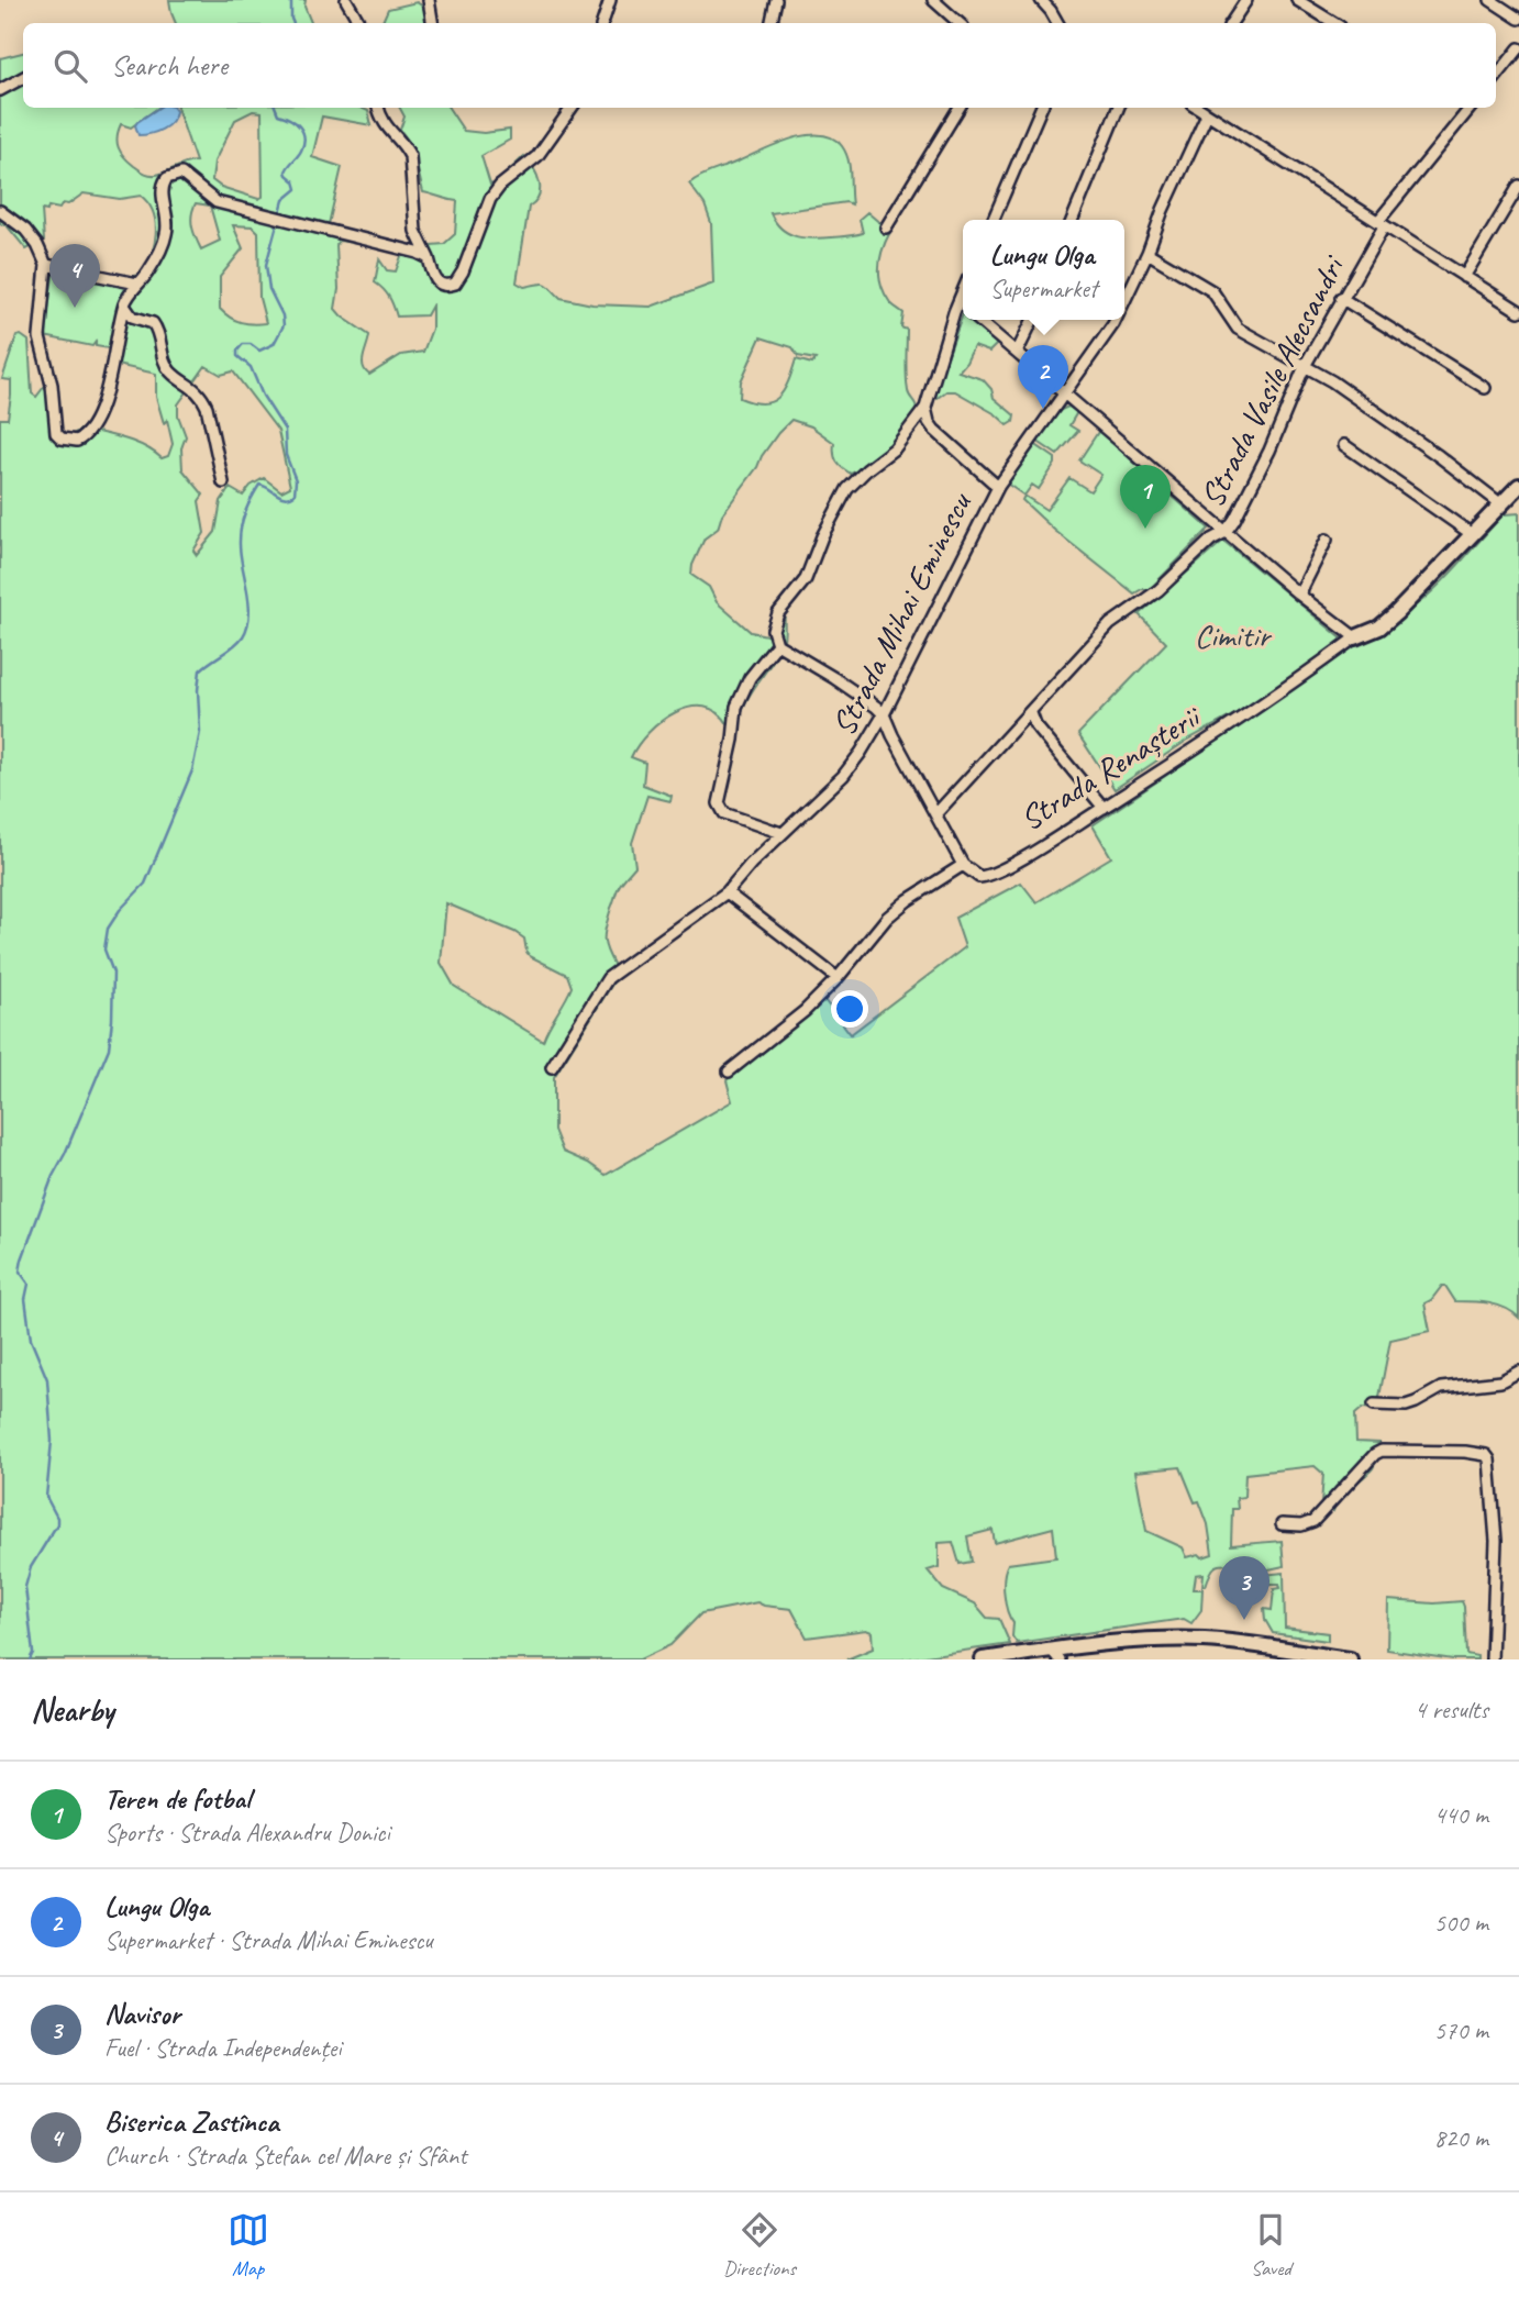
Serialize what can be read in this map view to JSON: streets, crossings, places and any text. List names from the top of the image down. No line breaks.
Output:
{"streets":{"main road":["Strada Renașterii"],"street":["Strada Vasile Alecsandri","Strada Mihai Eminescu"]},"parks":["Cimitir"],"page":{"search":"Search here","popup":["Lungu Olga","Supermarket"],"pins":["4","2","1","3"],"heading":["Nearby","4 results"],"list":[{"mark":"1","name":"Teren de fotbal","note":"Sports · Strada Alexandru Donici","value":"440 m"},{"mark":"2","name":"Lungu Olga","note":"Supermarket · Strada Mihai Eminescu","value":"500 m"},{"mark":"3","name":"Navisor","note":"Fuel · Strada Independenței","value":"570 m"},{"mark":"4","name":"Biserica Zastînca","note":"Church · Strada Ștefan cel Mare și Sfânt","value":"820 m"}],"nav":["Map","Directions","Saved"]}}
